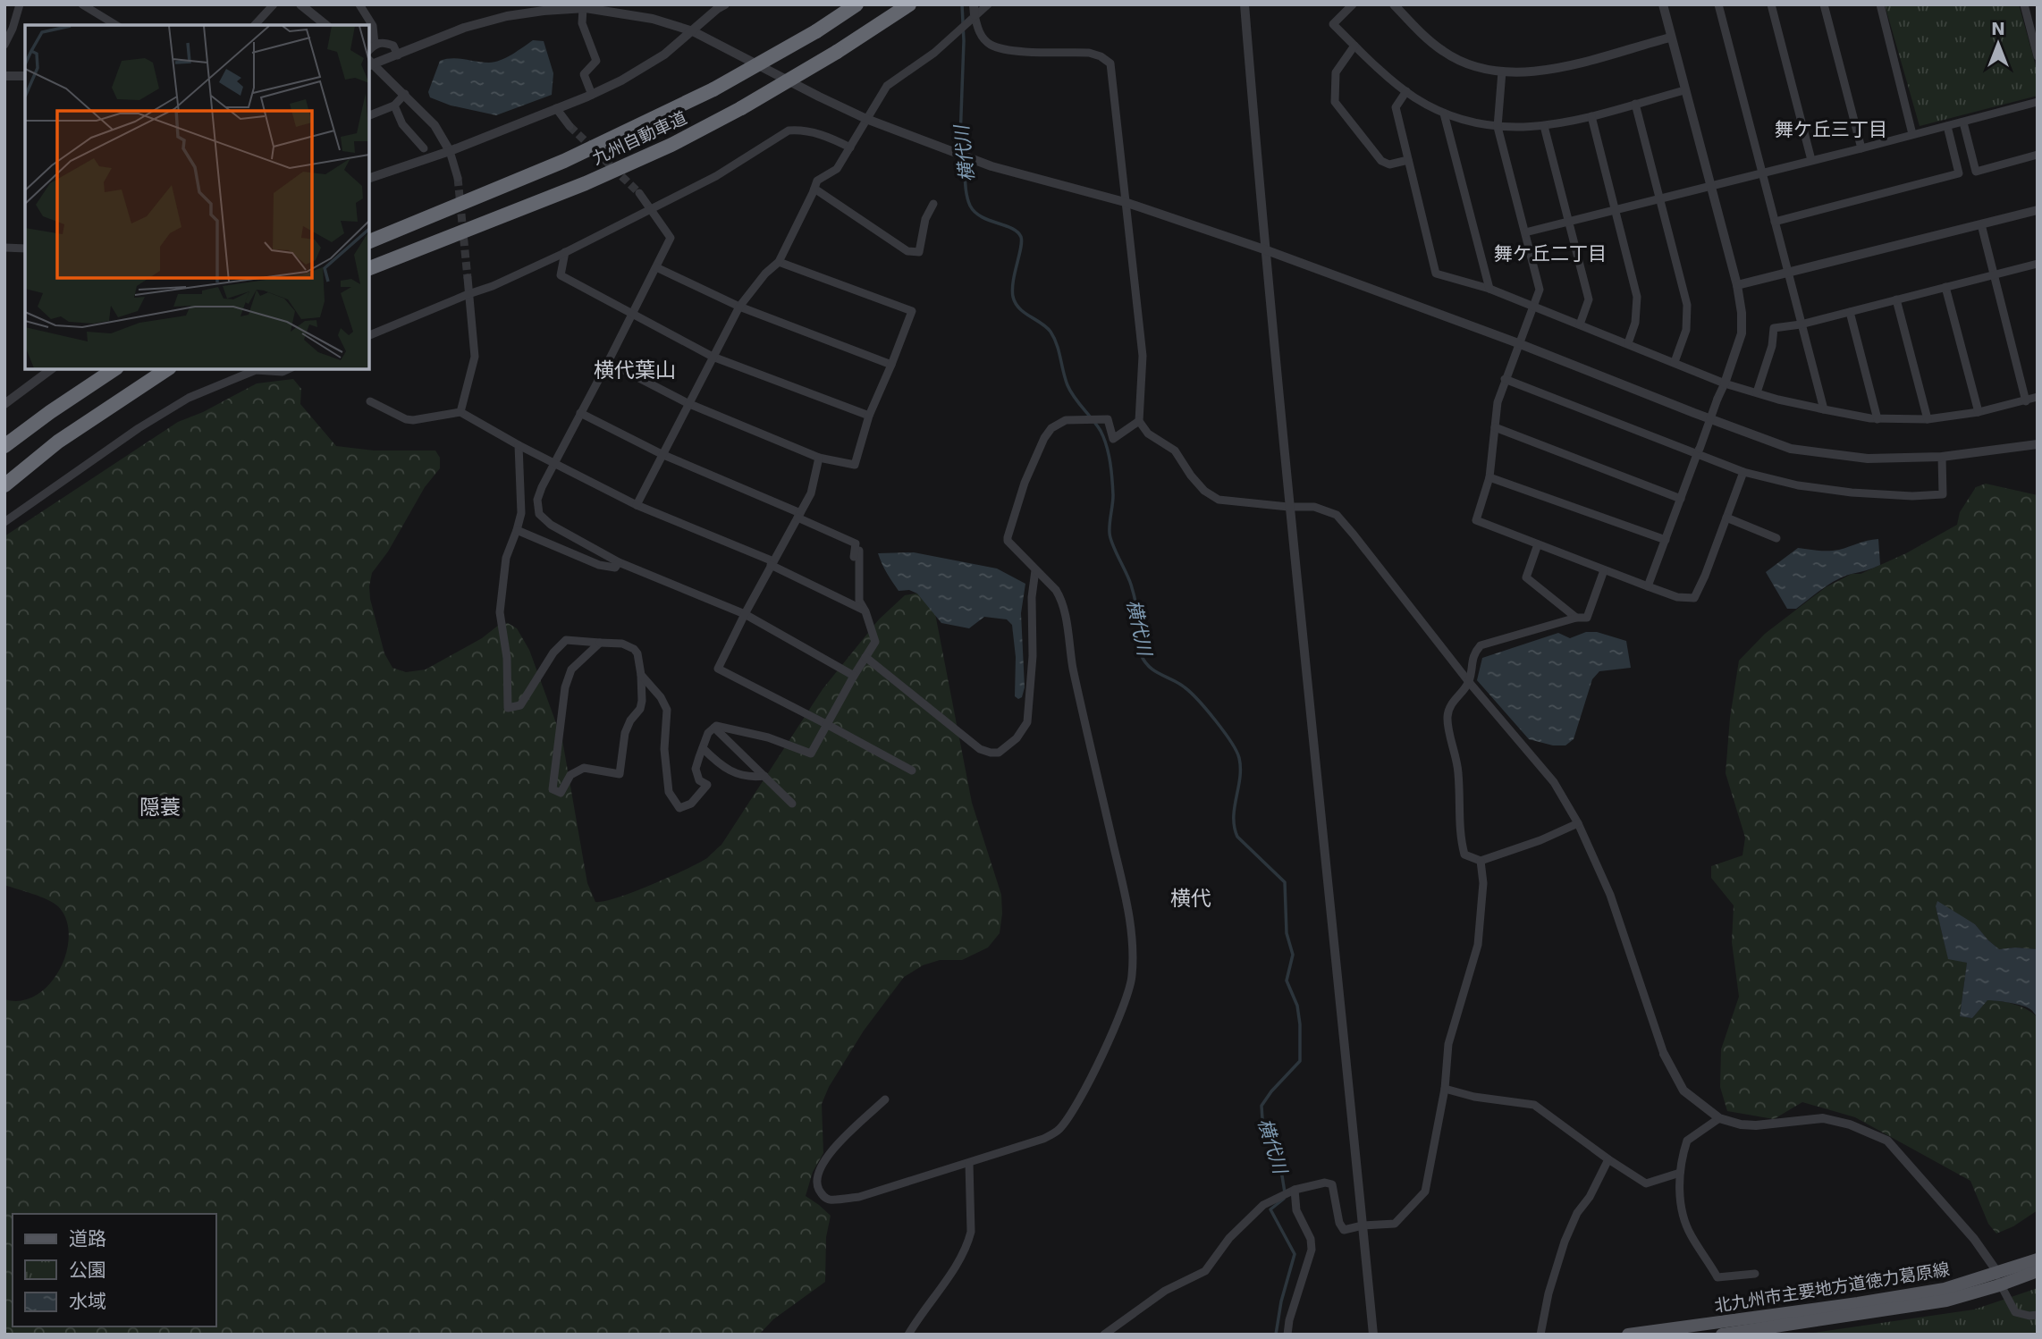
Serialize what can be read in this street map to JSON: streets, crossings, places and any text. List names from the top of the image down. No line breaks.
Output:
{"streets":{"highway":["九州自動車道"],"main road":["北九州市主要地方道徳力葛原線"]},"districts":["舞ケ丘三丁目","舞ケ丘二丁目","横代葉山","隠蓑","横代"],"water":["横代川"],"legend":["道路","公園","水域"],"north":"top"}
